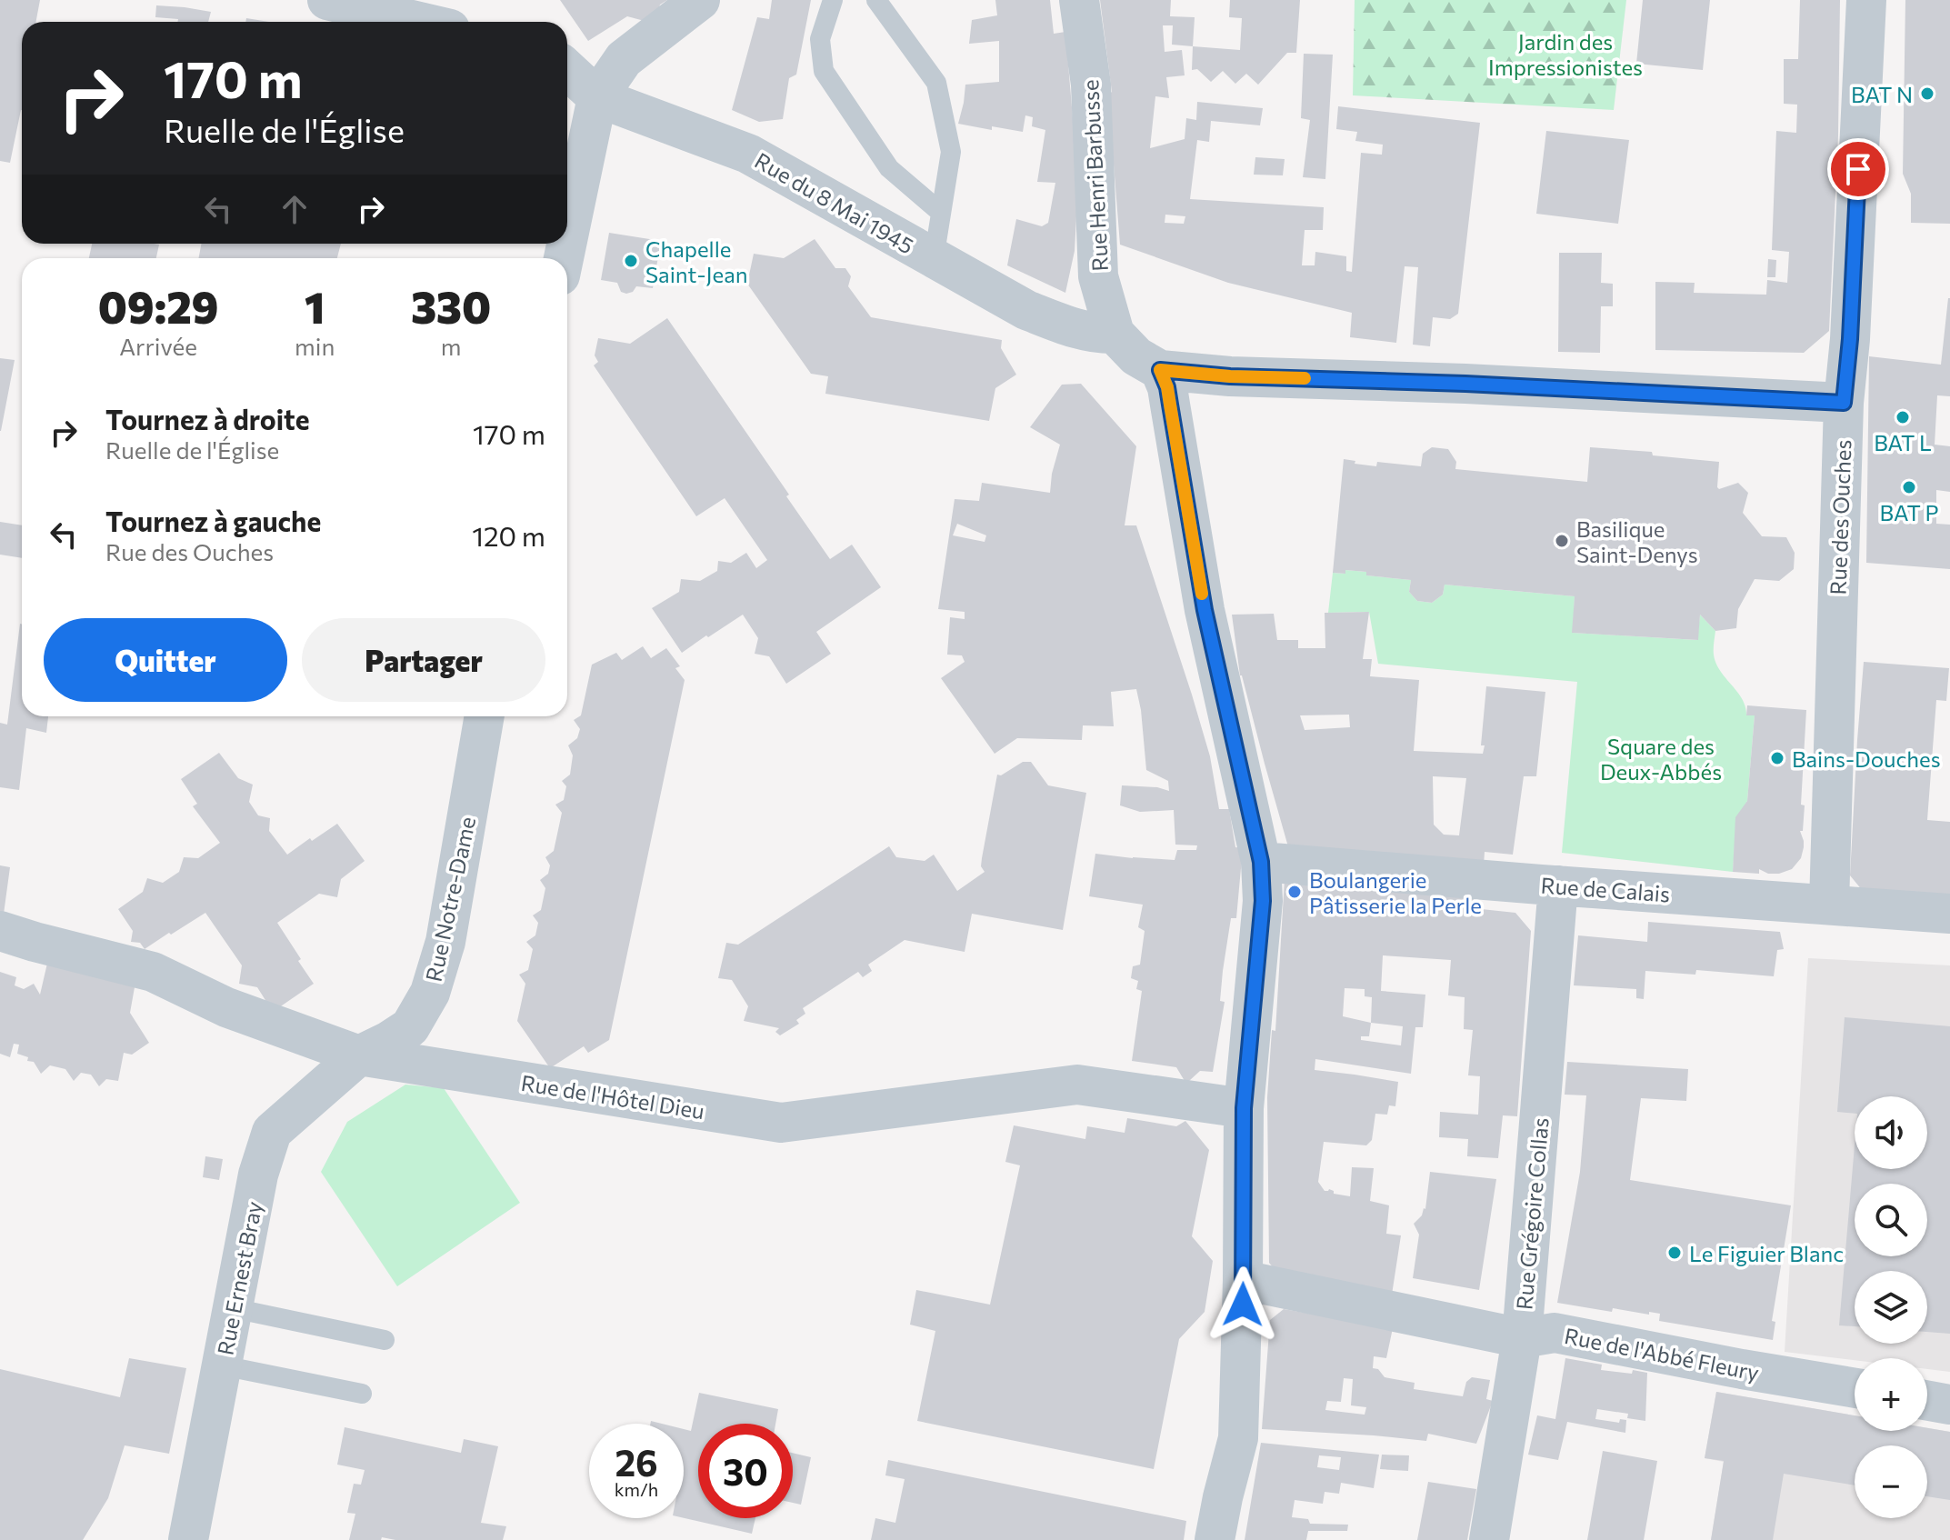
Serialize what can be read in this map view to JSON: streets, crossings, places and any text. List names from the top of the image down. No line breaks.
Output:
{"streets":{"street":["Rue Henri Barbusse","Rue du 8 Mai 1945","Rue des Ouches","Rue de Calais","Rue Notre-Dame","Rue de l'Hôtel Dieu","Rue Grégoire Collas","Rue Ernest Bray","Rue de l'Abbé Fleury"]},"crossings":[["Rue Henri Barbusse","Rue du 8 Mai 1945"],["Rue des Ouches","Rue de Calais"],["Rue de Calais","Rue Grégoire Collas"],["Rue Notre-Dame","Rue de l'Hôtel Dieu"],["Rue Notre-Dame","Rue Ernest Bray"],["Rue de l'Hôtel Dieu","Rue Ernest Bray"],["Rue Grégoire Collas","Rue de l'Abbé Fleury"]],"parks":["Jardin des Impressionistes","Square des Deux-Abbés"],"places":["BAT N","Chapelle Saint-Jean","BAT L","BAT P","Basilique Saint-Denys","Bains-Douches","Boulangerie Pâtisserie la Perle","Le Figuier Blanc"],"page":{"turn":["170 m","Ruelle de l'Église"],"eta":["09:29","Arrivée","1","min","330","m"],"list":[{"name":"Tournez à droite","note":"Ruelle de l'Église","value":"170 m"},{"name":"Tournez à gauche","note":"Rue des Ouches","value":"120 m"}],"buttons":["Quitter","Partager"],"map_buttons":["+","−"],"speed":"26 km/h","limit":"30"}}
